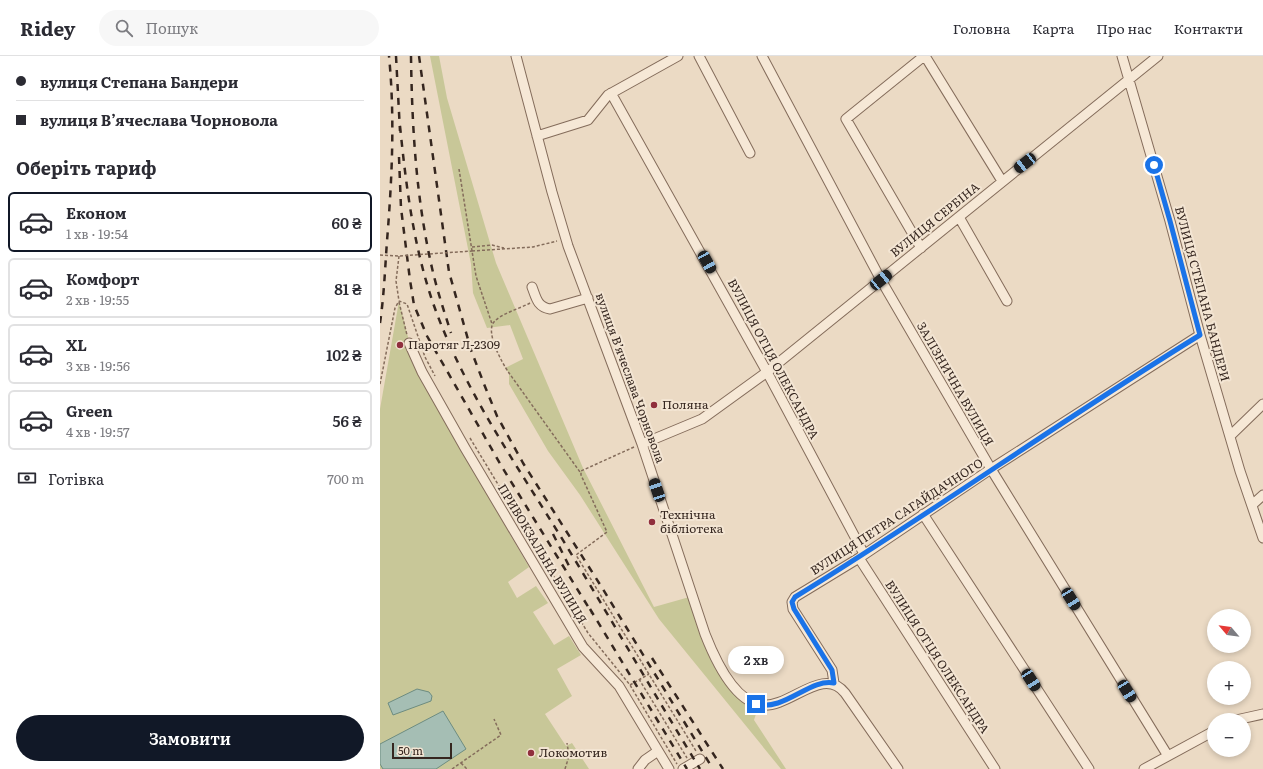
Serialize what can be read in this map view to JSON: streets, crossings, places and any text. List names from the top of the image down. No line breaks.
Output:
{"streets":{"street":["ВУЛИЦЯ СЕРБІНА","ВУЛИЦЯ СТЕПАНА БАНДЕРИ","ВУЛИЦЯ ОТЦЯ ОЛЕКСАНДРА","вулиця Вʼячеслава Чорновола","ЗАЛІЗНИЧНА ВУЛИЦЯ","ВУЛИЦЯ ПЕТРА САГАЙДАЧНОГО","ПРИВОКЗАЛЬНА ВУЛИЦЯ"]},"crossings":[["ВУЛИЦЯ СЕРБІНА","ВУЛИЦЯ СТЕПАНА БАНДЕРИ"],["ВУЛИЦЯ СЕРБІНА","ВУЛИЦЯ ОТЦЯ ОЛЕКСАНДРА"],["ВУЛИЦЯ СЕРБІНА","вулиця Вʼячеслава Чорновола"],["ВУЛИЦЯ СЕРБІНА","ЗАЛІЗНИЧНА ВУЛИЦЯ"],["ВУЛИЦЯ СТЕПАНА БАНДЕРИ","ВУЛИЦЯ ПЕТРА САГАЙДАЧНОГО"],["ВУЛИЦЯ ОТЦЯ ОЛЕКСАНДРА","ВУЛИЦЯ ПЕТРА САГАЙДАЧНОГО"],["вулиця Вʼячеслава Чорновола","ВУЛИЦЯ ПЕТРА САГАЙДАЧНОГО"],["ЗАЛІЗНИЧНА ВУЛИЦЯ","ВУЛИЦЯ ПЕТРА САГАЙДАЧНОГО"]],"places":["Паротяг Л-2309","Поляна","Технічна бібліотека","Локомотив"],"scale_bar":"50 m","north":"top left","page":{"header":"Ridey","search":"Пошук","nav":["Головна","Карта","Про нас","Контакти"],"banner":["вулиця Степана Бандери","вулиця Вʼячеслава Чорновола"],"heading":"Оберіть тариф","list":[{"name":"Економ","note":"1 хв · 19:54","value":"60 ₴"},{"name":"Комфорт","note":"2 хв · 19:55","value":"81 ₴"},{"name":"XL","note":"3 хв · 19:56","value":"102 ₴"},{"name":"Green","note":"4 хв · 19:57","value":"56 ₴"}],"pay":["Готівка","700 m"],"map_buttons":["+","−"],"bubble":"2 хв","buttons":"Замовити","scale":"50 m"}}
